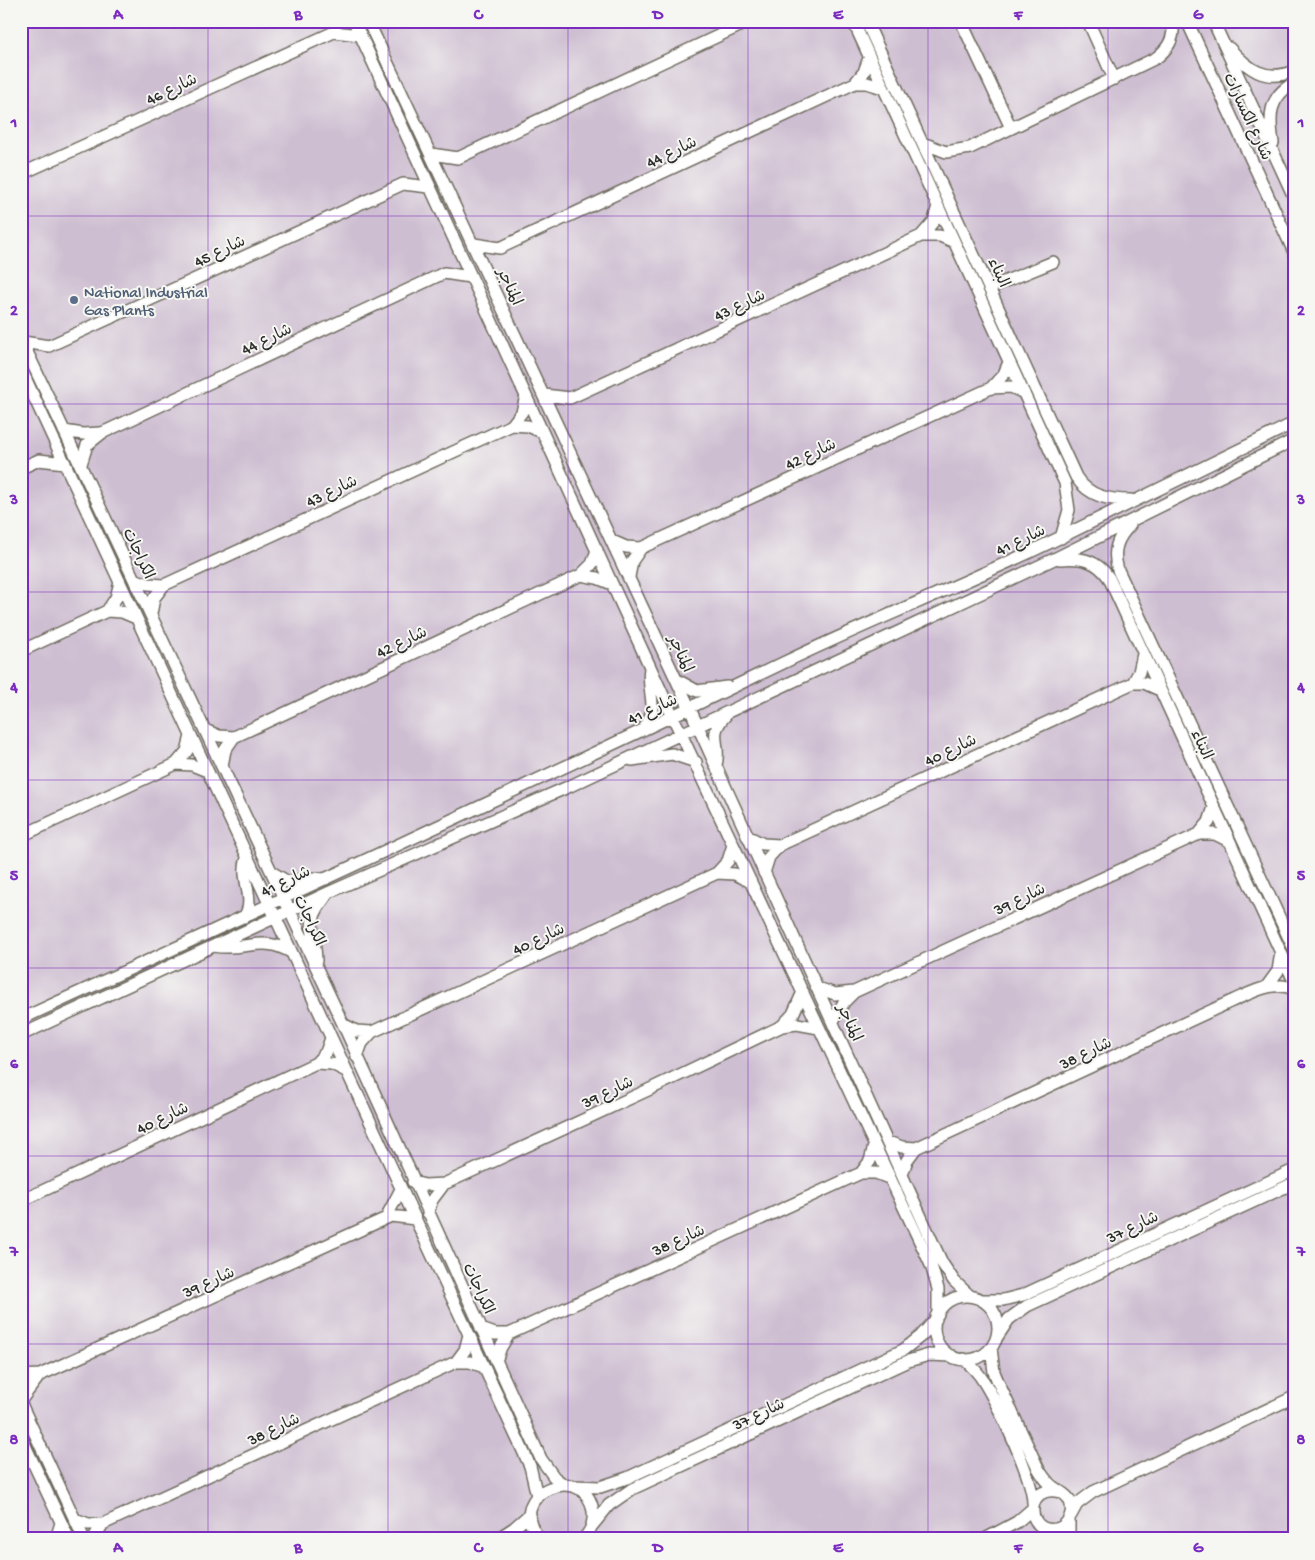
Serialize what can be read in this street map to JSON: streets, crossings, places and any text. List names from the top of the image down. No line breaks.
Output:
{"streets":{"street":["شارع 46","شارع الكسارات","شارع 44","شارع 45","البناء","المناجر","شارع 43","شارع 42","شارع 41","الكراجات","شارع 40","شارع 39","شارع 38","شارع 37"]},"crossings":[["شارع 44","الكراجات"],["البناء","شارع 43"],["البناء","شارع 42"],["البناء","شارع 41"],["المناجر","شارع 41"],["المناجر","شارع 39"],["المناجر","شارع 37"],["شارع 41","الكراجات"],["الكراجات","شارع 39"],["الكراجات","شارع 37"]],"places":["National Industrial Gas Plants"],"grid":{"columns":["A","B","C","D","E","F","G"],"rows":["1","2","3","4","5","6","7","8"]}}
